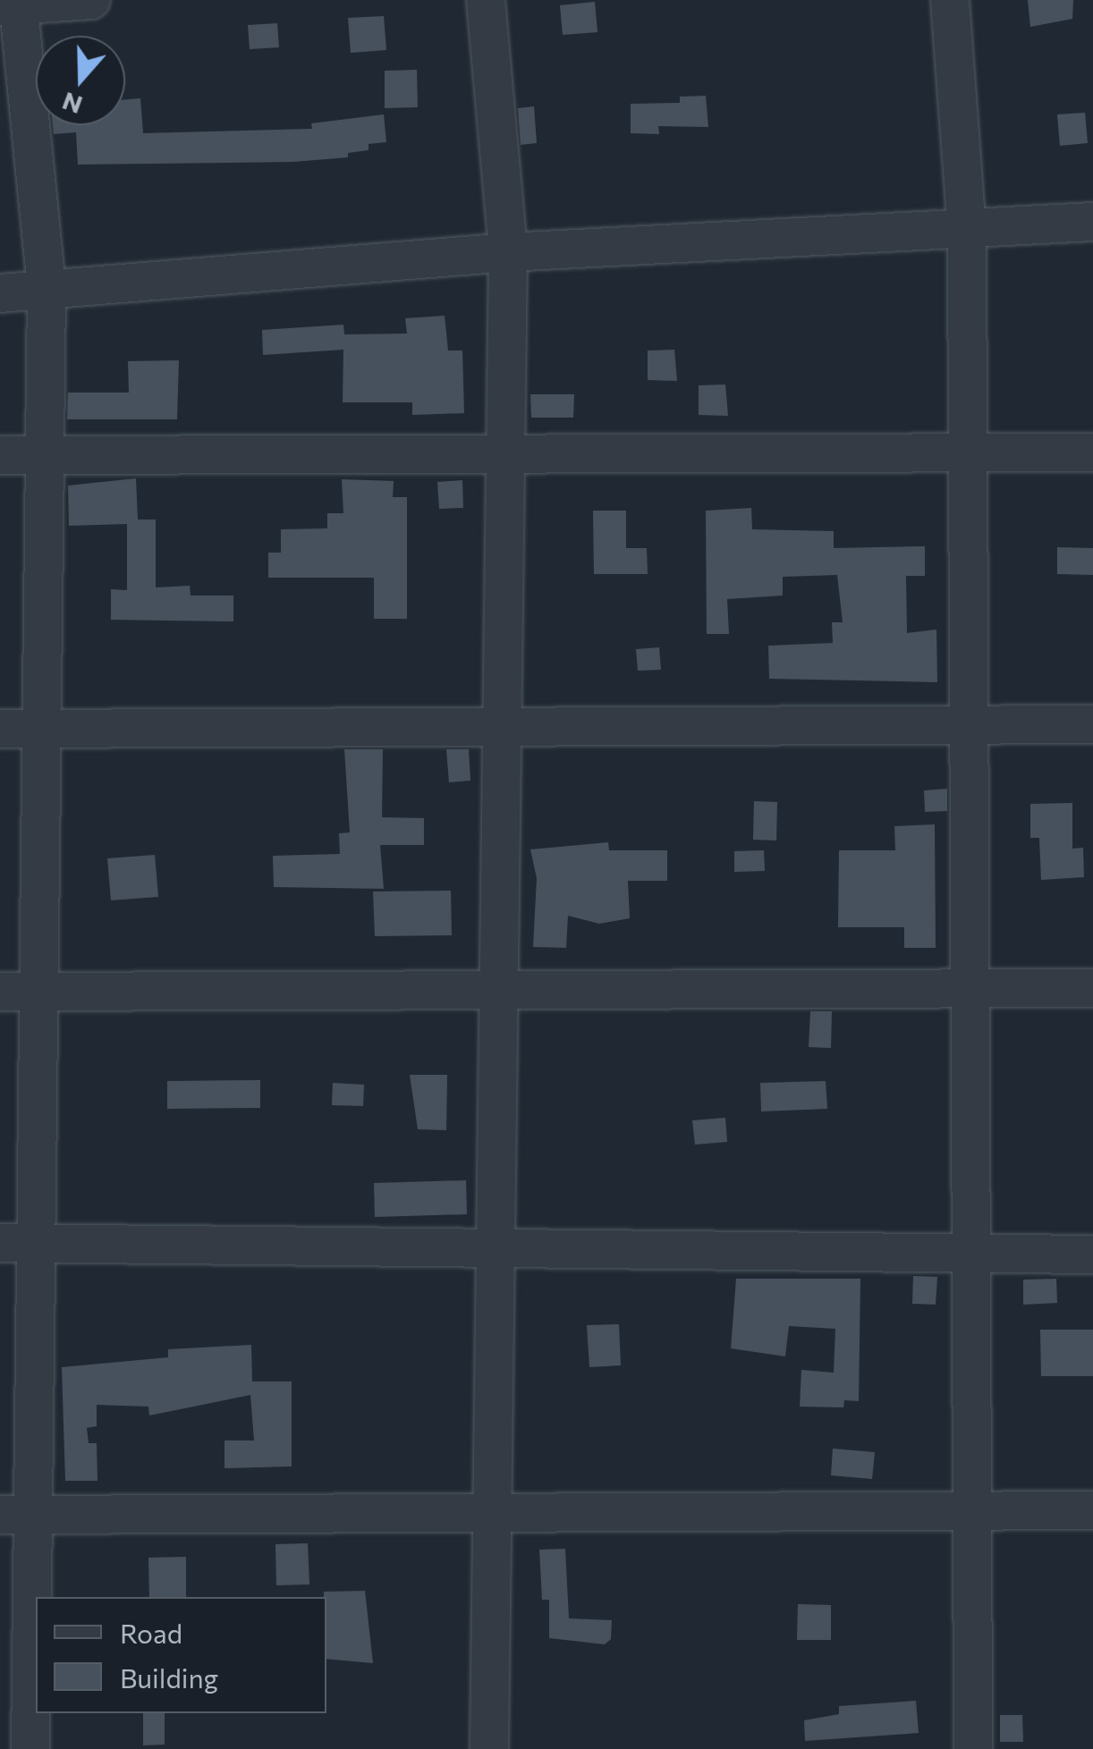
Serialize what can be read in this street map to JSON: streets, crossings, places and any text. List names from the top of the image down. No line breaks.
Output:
{"legend":["Road","Building"],"north":"bottom"}
